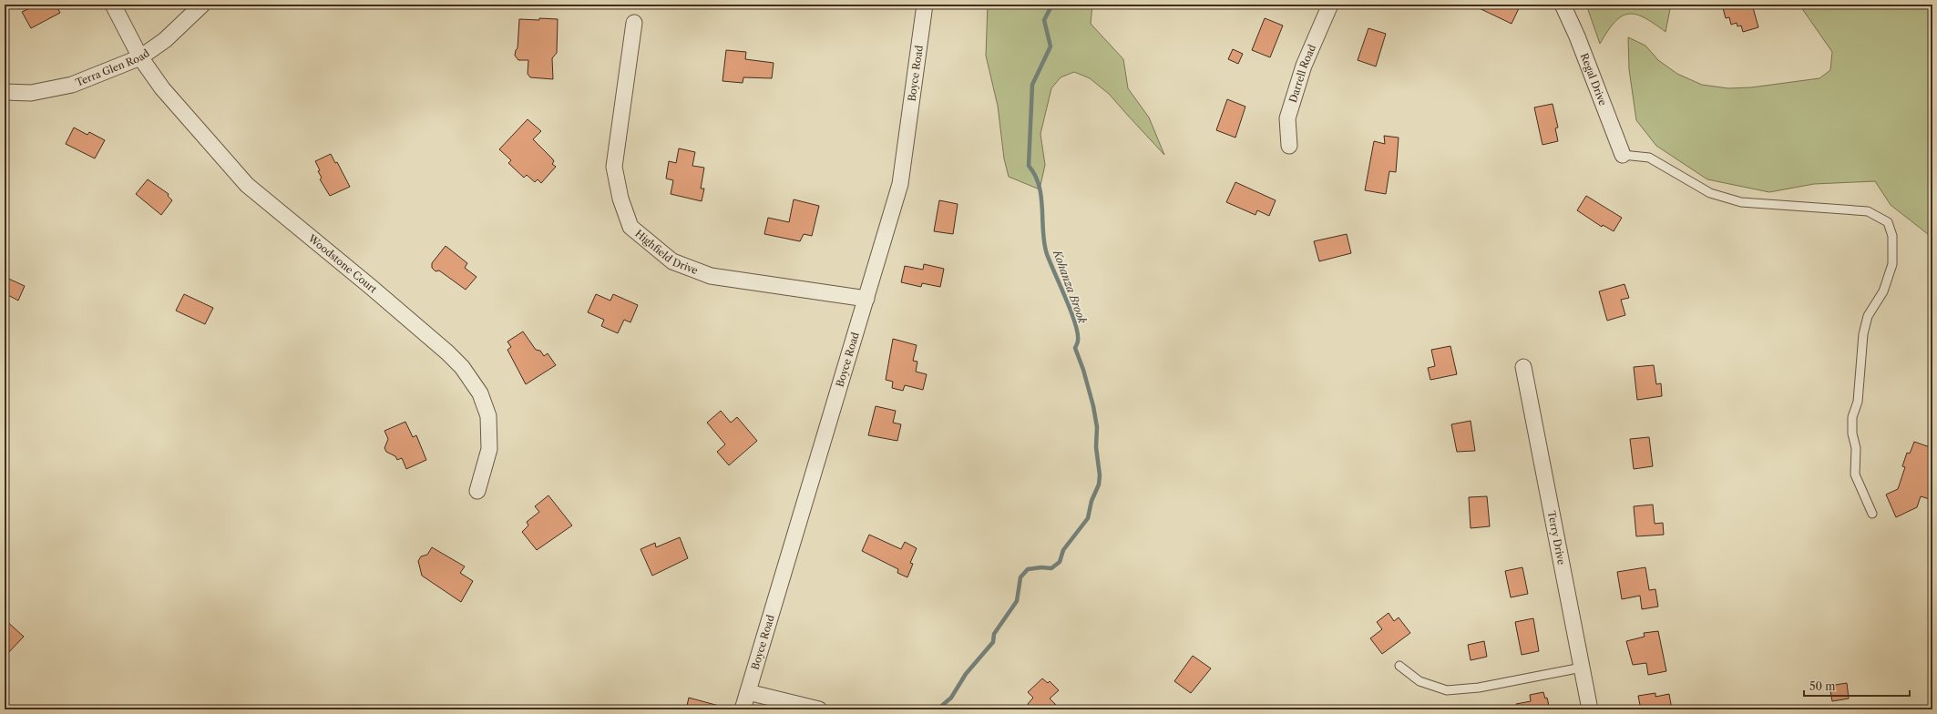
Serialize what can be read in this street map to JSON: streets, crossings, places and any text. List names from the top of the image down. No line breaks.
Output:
{"streets":{"street":["Terra Glen Road","Boyce Road","Darrell Road","Regal Drive","Highfield Drive","Woodstone Court","Terry Drive"]},"crossings":[["Terra Glen Road","Woodstone Court"],["Boyce Road","Highfield Drive"]],"water":["Kohanza Brook"],"scale_bar":"50 m"}
